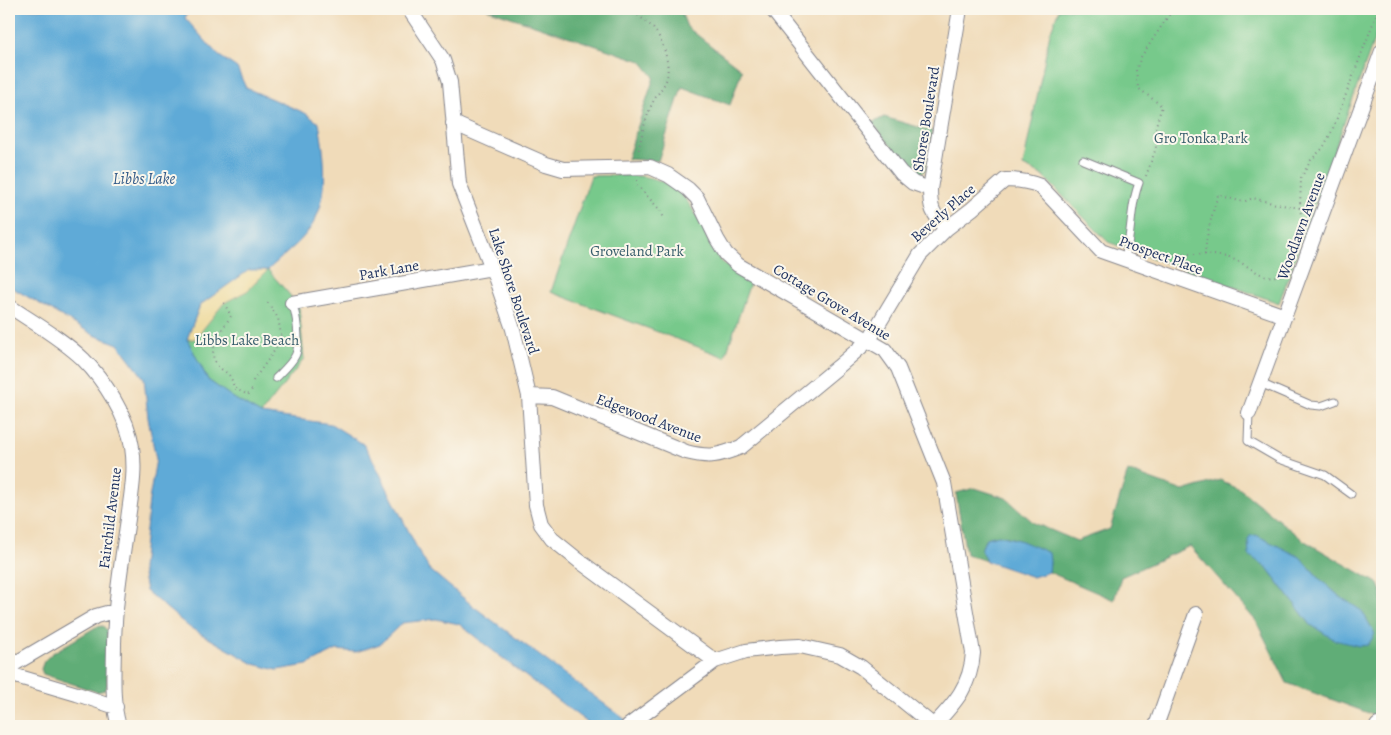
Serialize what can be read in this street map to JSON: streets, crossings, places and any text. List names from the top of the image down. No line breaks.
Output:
{"streets":{"street":["Shores Boulevard","Beverly Place","Woodlawn Avenue","Prospect Place","Park Lane","Lake Shore Boulevard","Cottage Grove Avenue","Edgewood Avenue","Fairchild Avenue"]},"crossings":[["Shores Boulevard","Beverly Place"],["Beverly Place","Prospect Place"],["Beverly Place","Cottage Grove Avenue"],["Beverly Place","Edgewood Avenue"],["Woodlawn Avenue","Prospect Place"],["Park Lane","Lake Shore Boulevard"],["Lake Shore Boulevard","Cottage Grove Avenue"],["Lake Shore Boulevard","Edgewood Avenue"],["Cottage Grove Avenue","Edgewood Avenue"]],"water":["Libbs Lake"],"parks":["Gro Tonka Park","Groveland Park","Libbs Lake Beach"]}
